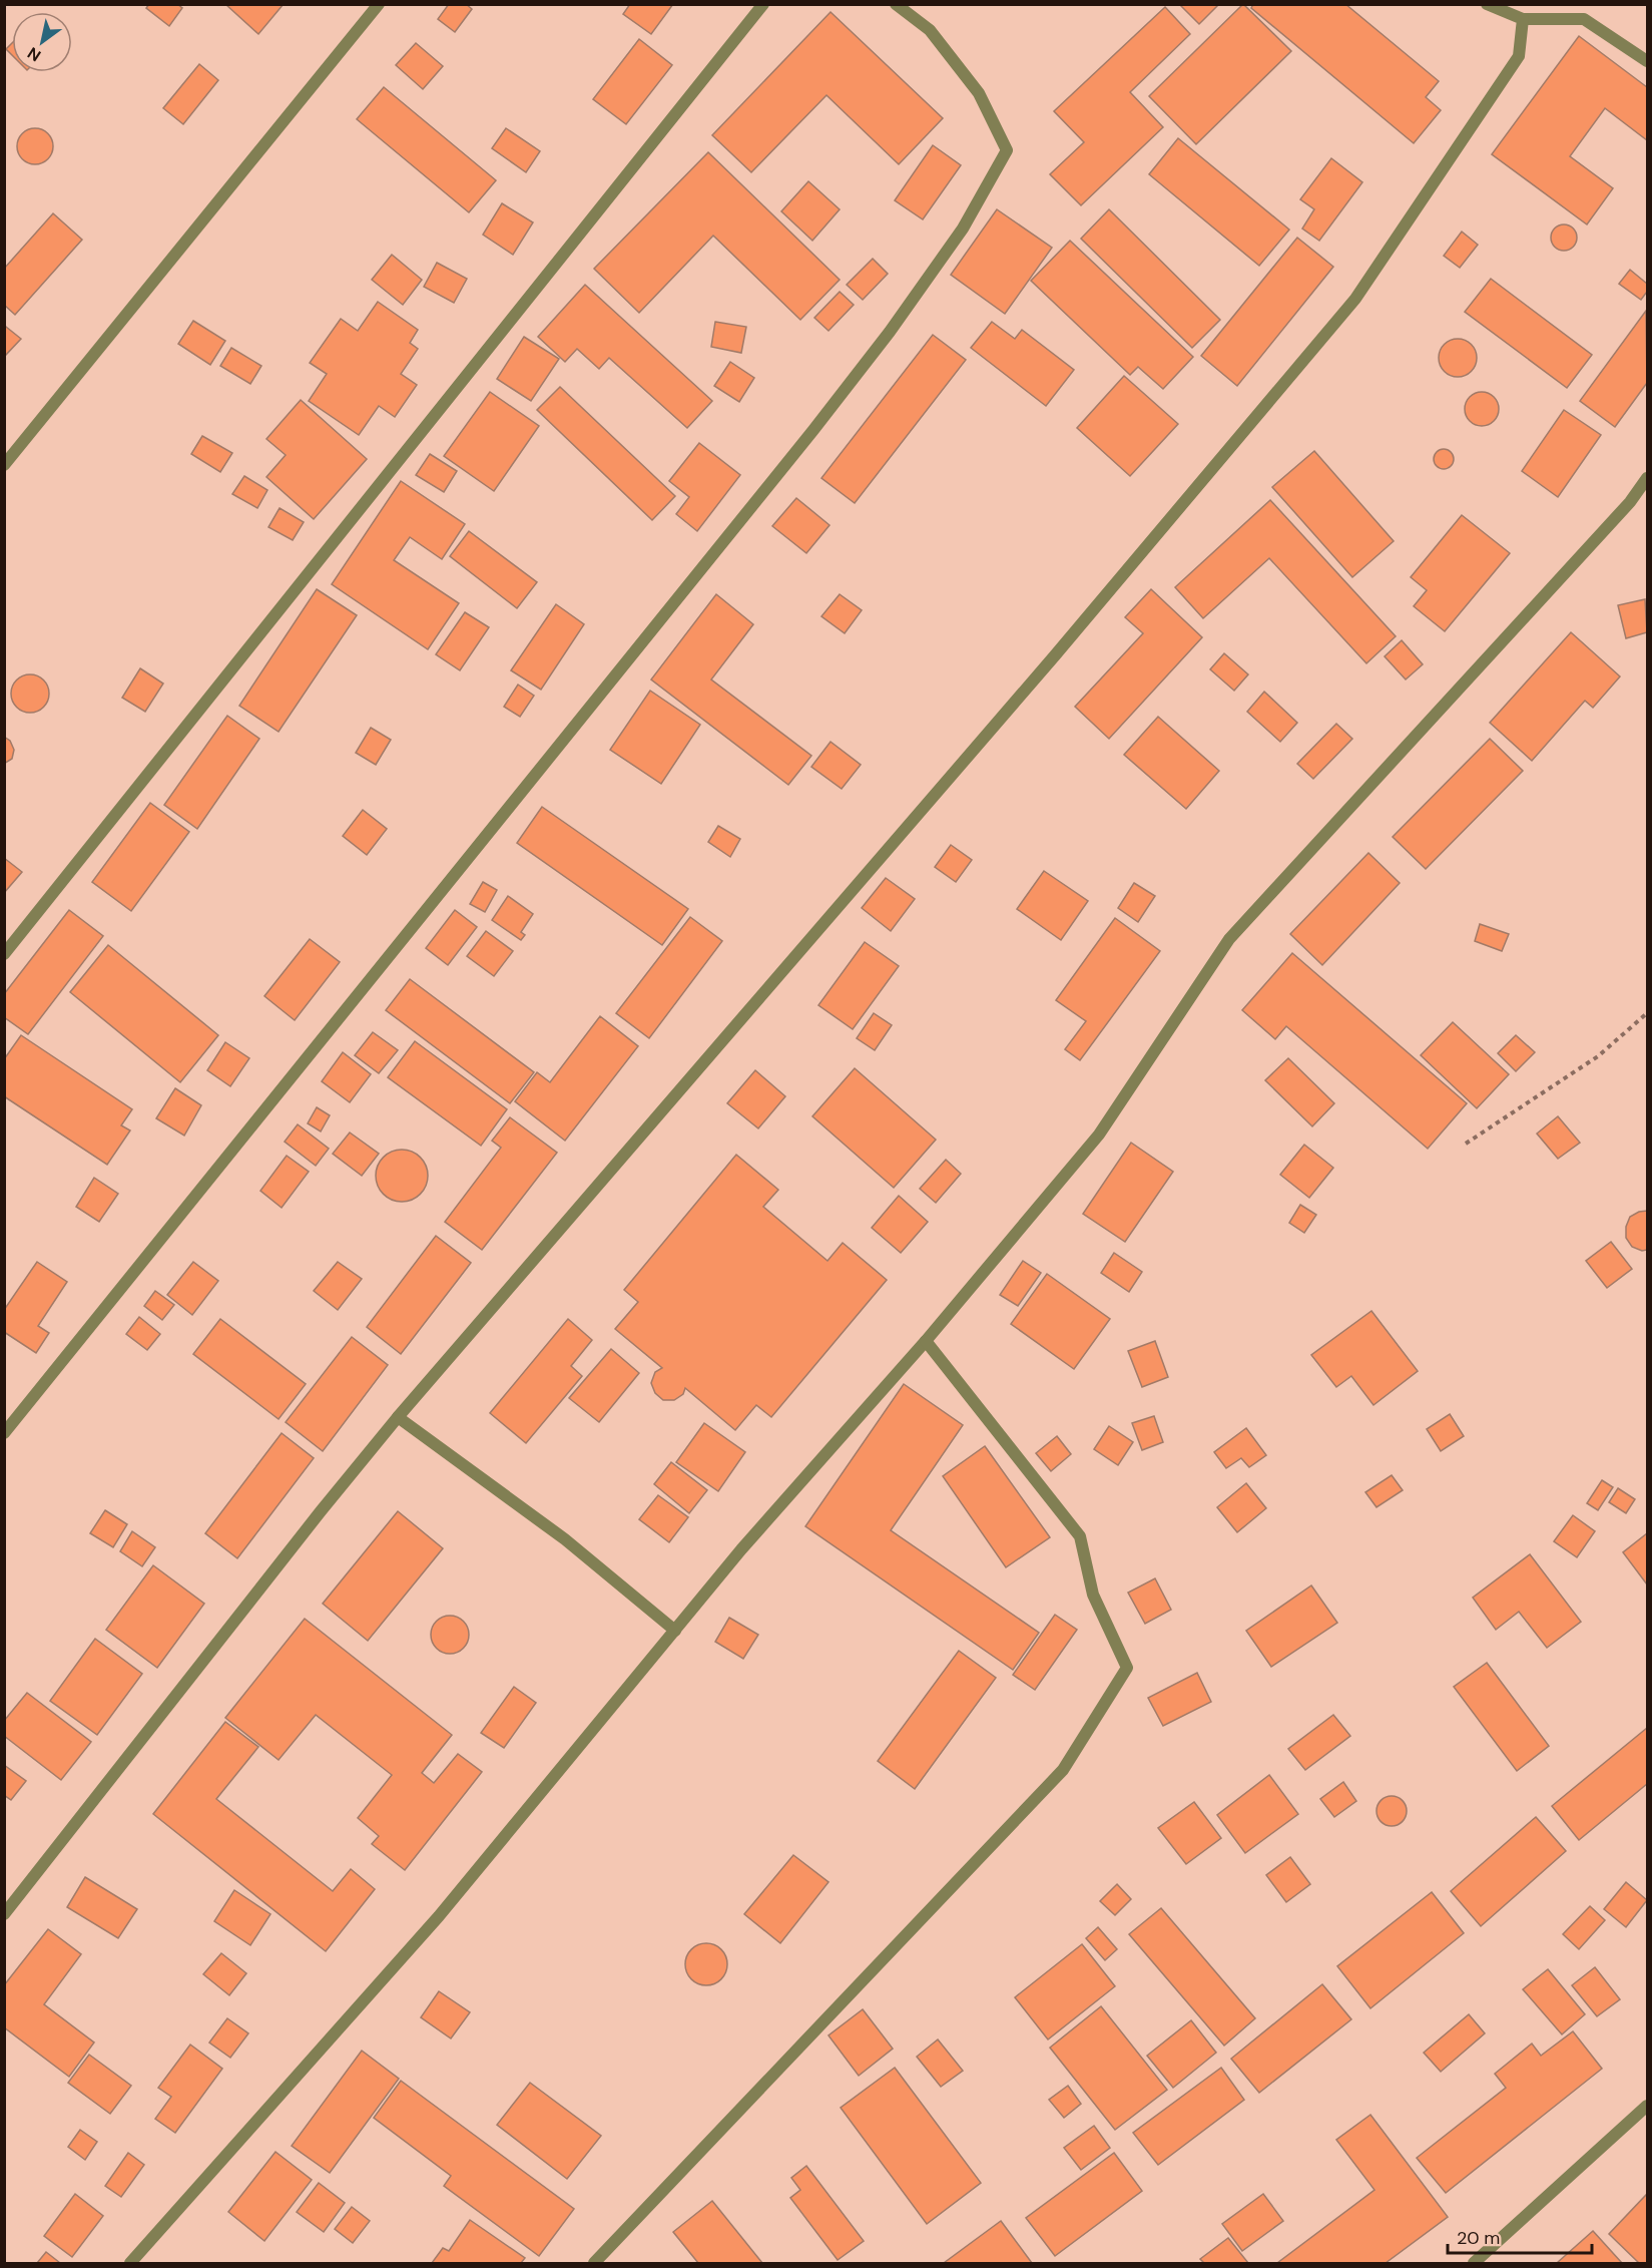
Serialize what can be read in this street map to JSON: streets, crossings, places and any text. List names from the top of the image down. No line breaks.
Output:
{"scale_bar":"20 m","north":"bottom left"}
